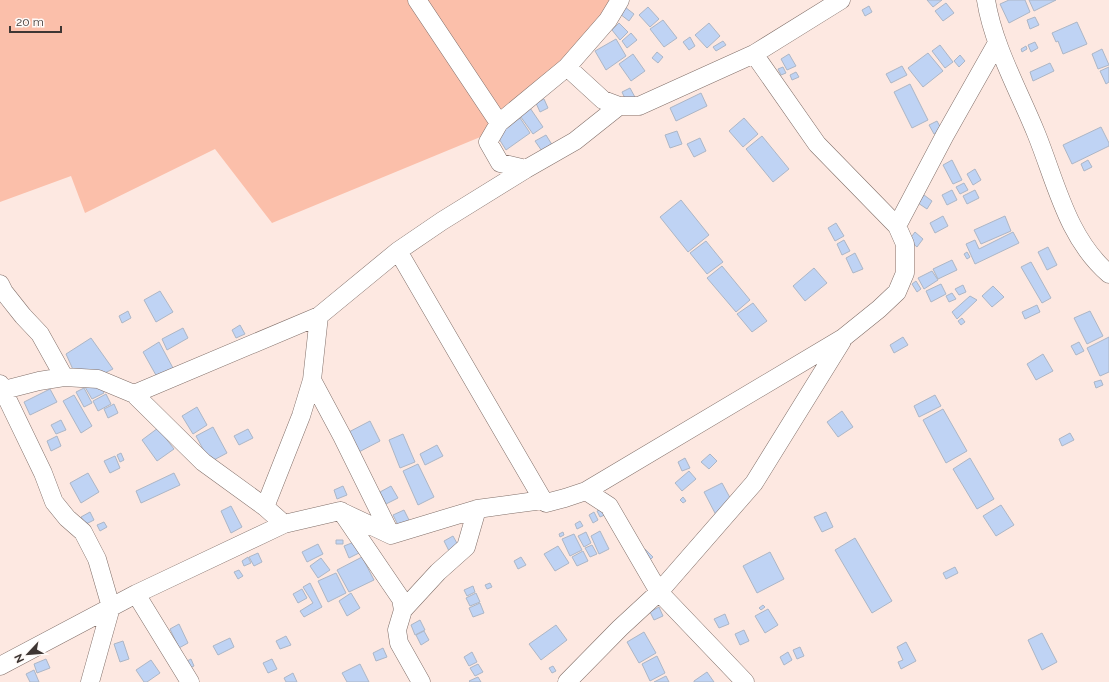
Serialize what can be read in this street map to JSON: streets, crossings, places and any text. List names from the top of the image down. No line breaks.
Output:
{"scale_bar":"20 m","north":"bottom left"}
